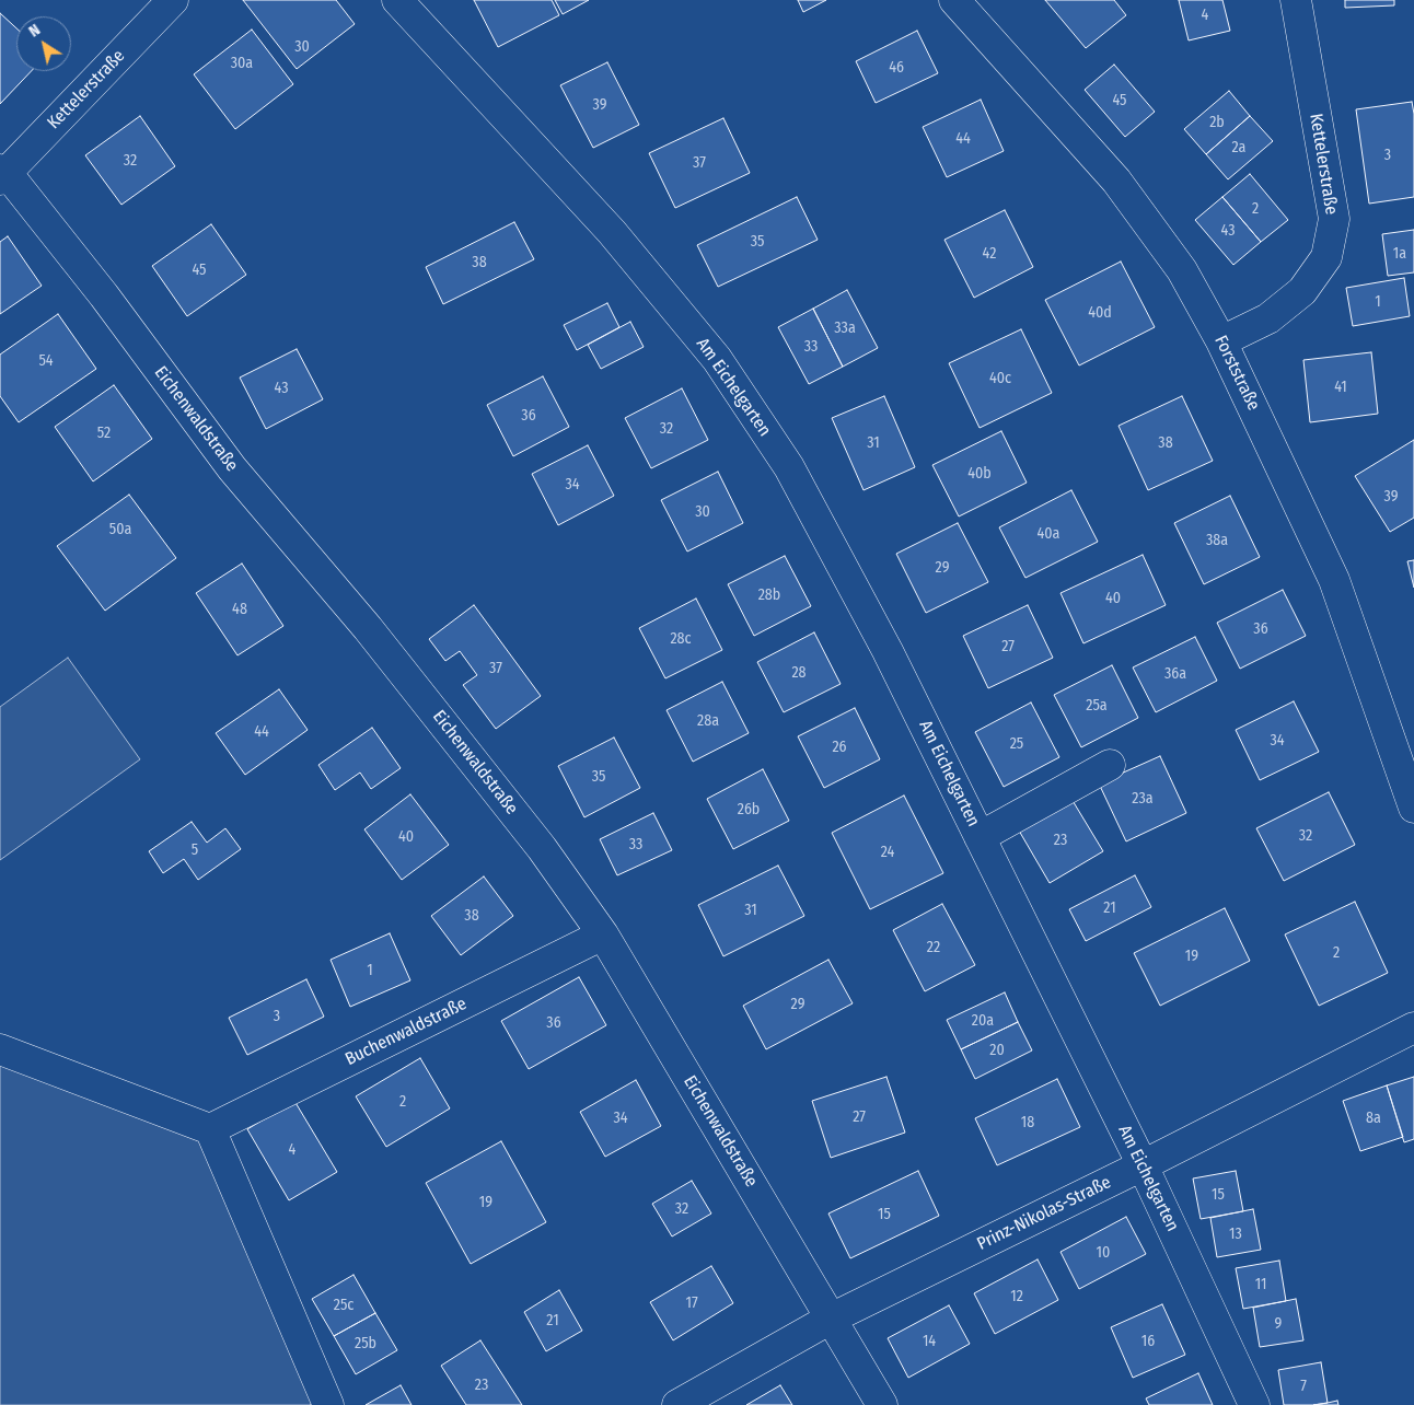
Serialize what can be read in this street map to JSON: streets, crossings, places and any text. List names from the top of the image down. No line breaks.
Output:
{"streets":{"street":["Kettelerstraße","Forststraße","Am Eichelgarten","Eichenwaldstraße","Buchenwaldstraße","Prinz-Nikolas-Straße"]},"crossings":[["Kettelerstraße","Forststraße"],["Kettelerstraße","Eichenwaldstraße"],["Am Eichelgarten","Prinz-Nikolas-Straße"],["Eichenwaldstraße","Buchenwaldstraße"],["Eichenwaldstraße","Prinz-Nikolas-Straße"]],"house_numbers":["4","30","30a","46","45","39","2b","44","2a","3","32","37","2","43","35","42","1a","38","45","1","40d","33a","33","54","40c","41","43","36","32","52","31","38","40b","34","39","30","50a","40a","38a","29","28b","40","48","36","28c","27","37","28","36a","25a","28a","44","34","25","26","35","23a","26b","32","40","23","33","5","24","21","31","38","22","2","19","1","29","3","20a","36","20","2","27","34","8a","18","4","15","19","32","15","13","10","11","12","17","25c","21","9","14","16","25b","23","7"],"north":"top left"}
